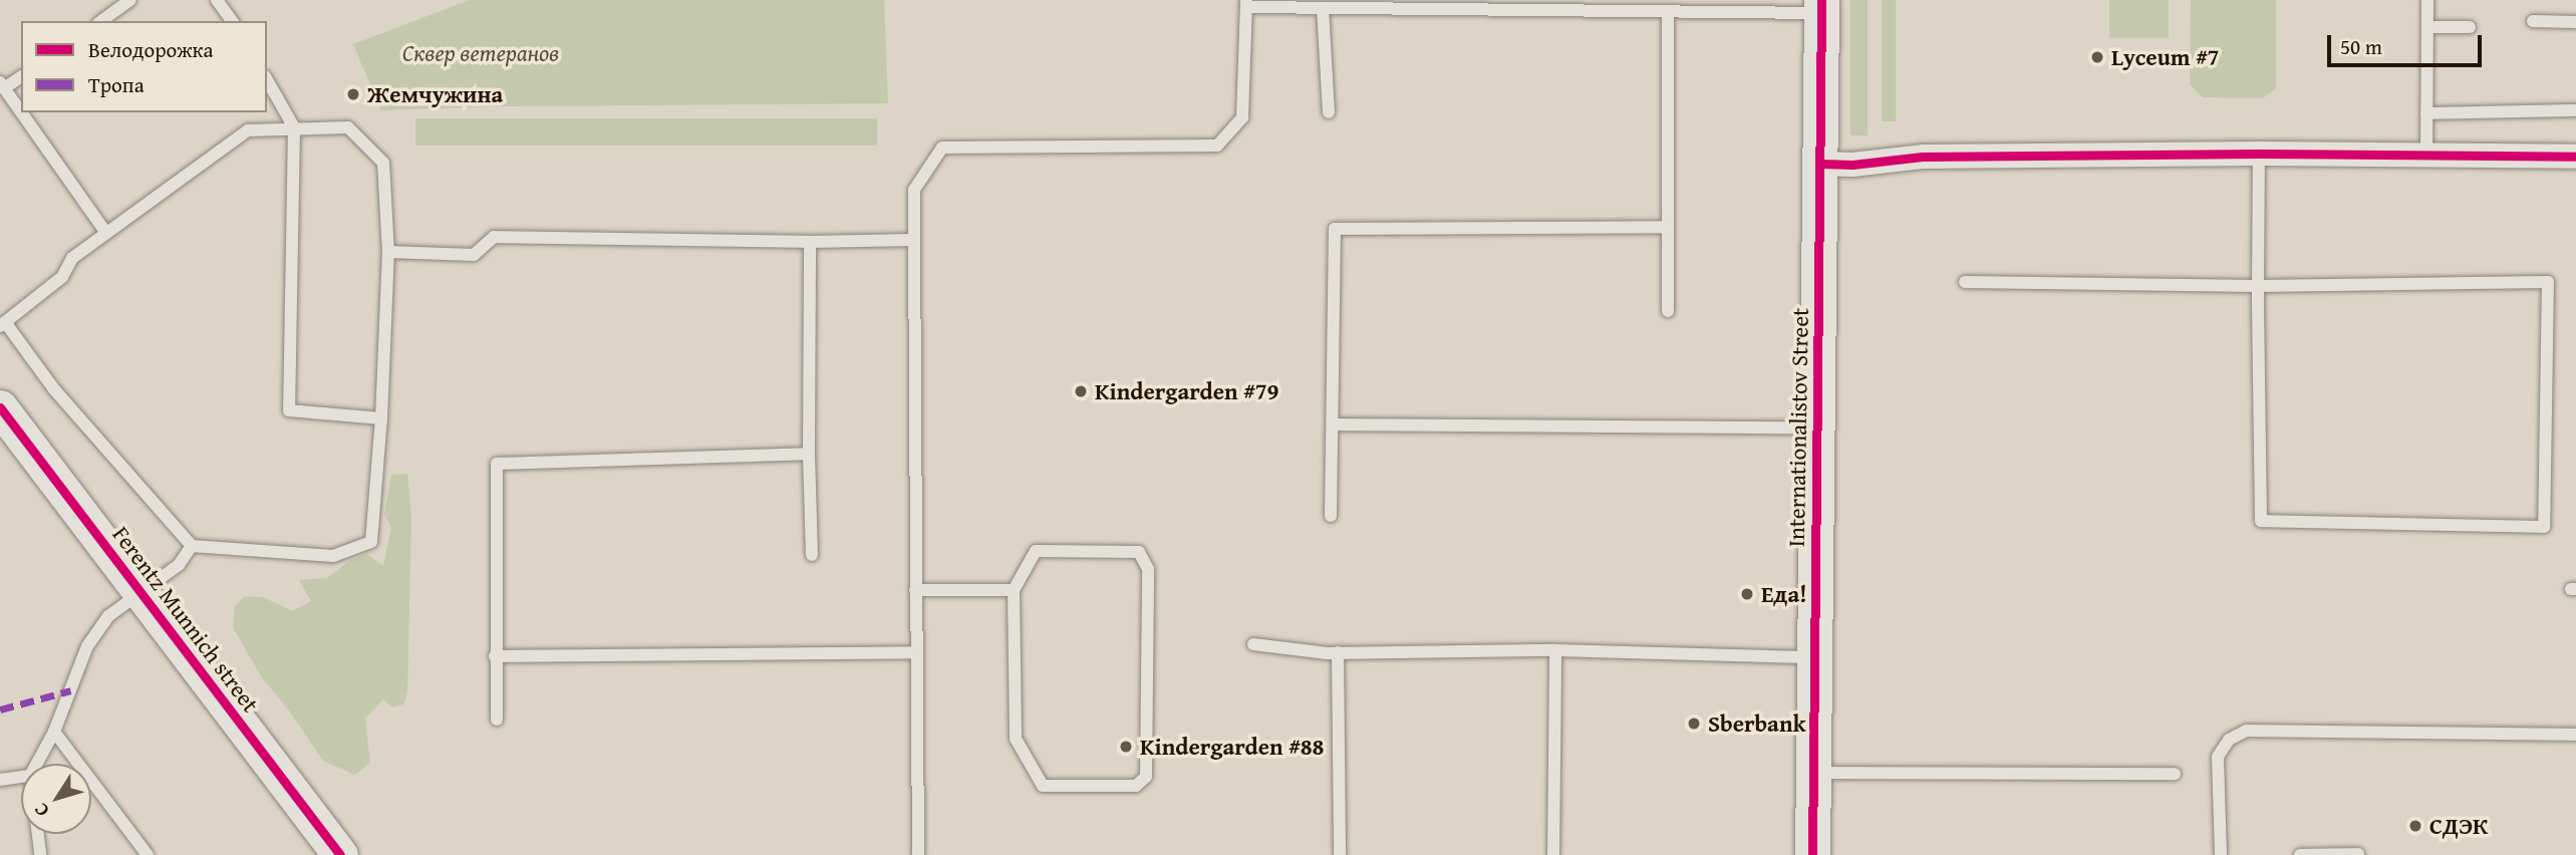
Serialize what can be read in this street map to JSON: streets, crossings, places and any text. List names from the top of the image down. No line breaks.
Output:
{"streets":{"street":["Internationalistov Street","Ferentz Munnich street"]},"parks":["Сквер ветеранов"],"places":["Lyceum #7","Жемчужина","Kindergarden #79","Еда!","Sberbank","Kindergarden #88","СДЭК"],"legend":["Велодорожка","Тропа"],"scale_bar":"50 m","north":"bottom left"}
